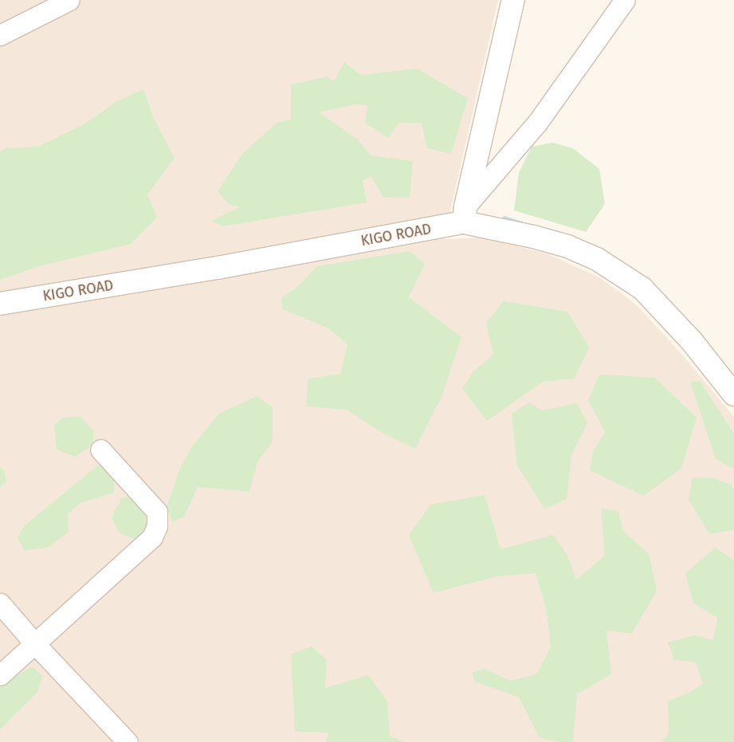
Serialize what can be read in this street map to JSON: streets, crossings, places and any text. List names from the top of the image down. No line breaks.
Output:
{"streets":{"street":["KIGO ROAD"]}}
